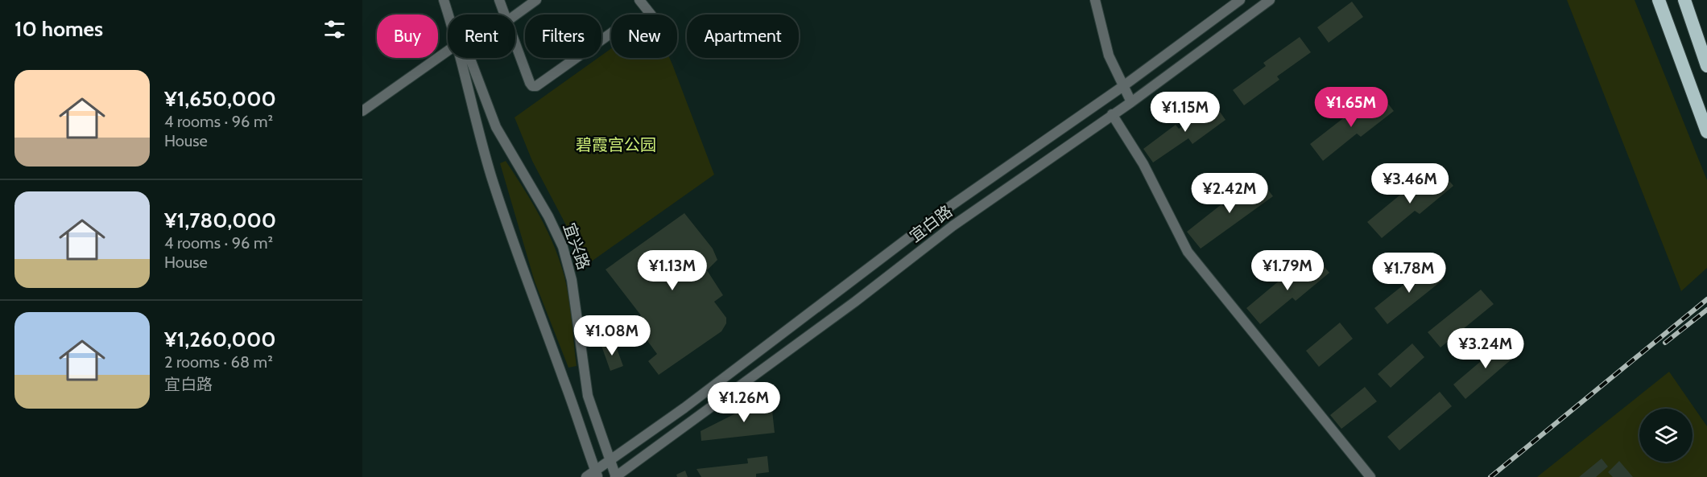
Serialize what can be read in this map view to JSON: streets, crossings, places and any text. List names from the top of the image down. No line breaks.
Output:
{"streets":{"street":["宜白路","宜兴路"]},"crossings":[["宜白路","宜兴路"]],"parks":["碧霞宫公园"],"page":{"heading":"10 homes","chip":["Buy","Rent","Filters","New","Apartment"],"list":[{"name":"¥1,650,000","note":"4 rooms · 96 m² · House"},{"name":"¥1,780,000","note":"4 rooms · 96 m² · House"},{"name":"¥1,260,000","note":"2 rooms · 68 m² · 宜白路"}],"price":["¥1.65M","¥1.15M","¥3.46M","¥2.42M","¥1.13M","¥1.79M","¥1.78M","¥1.08M","¥3.24M","¥1.26M"]}}
